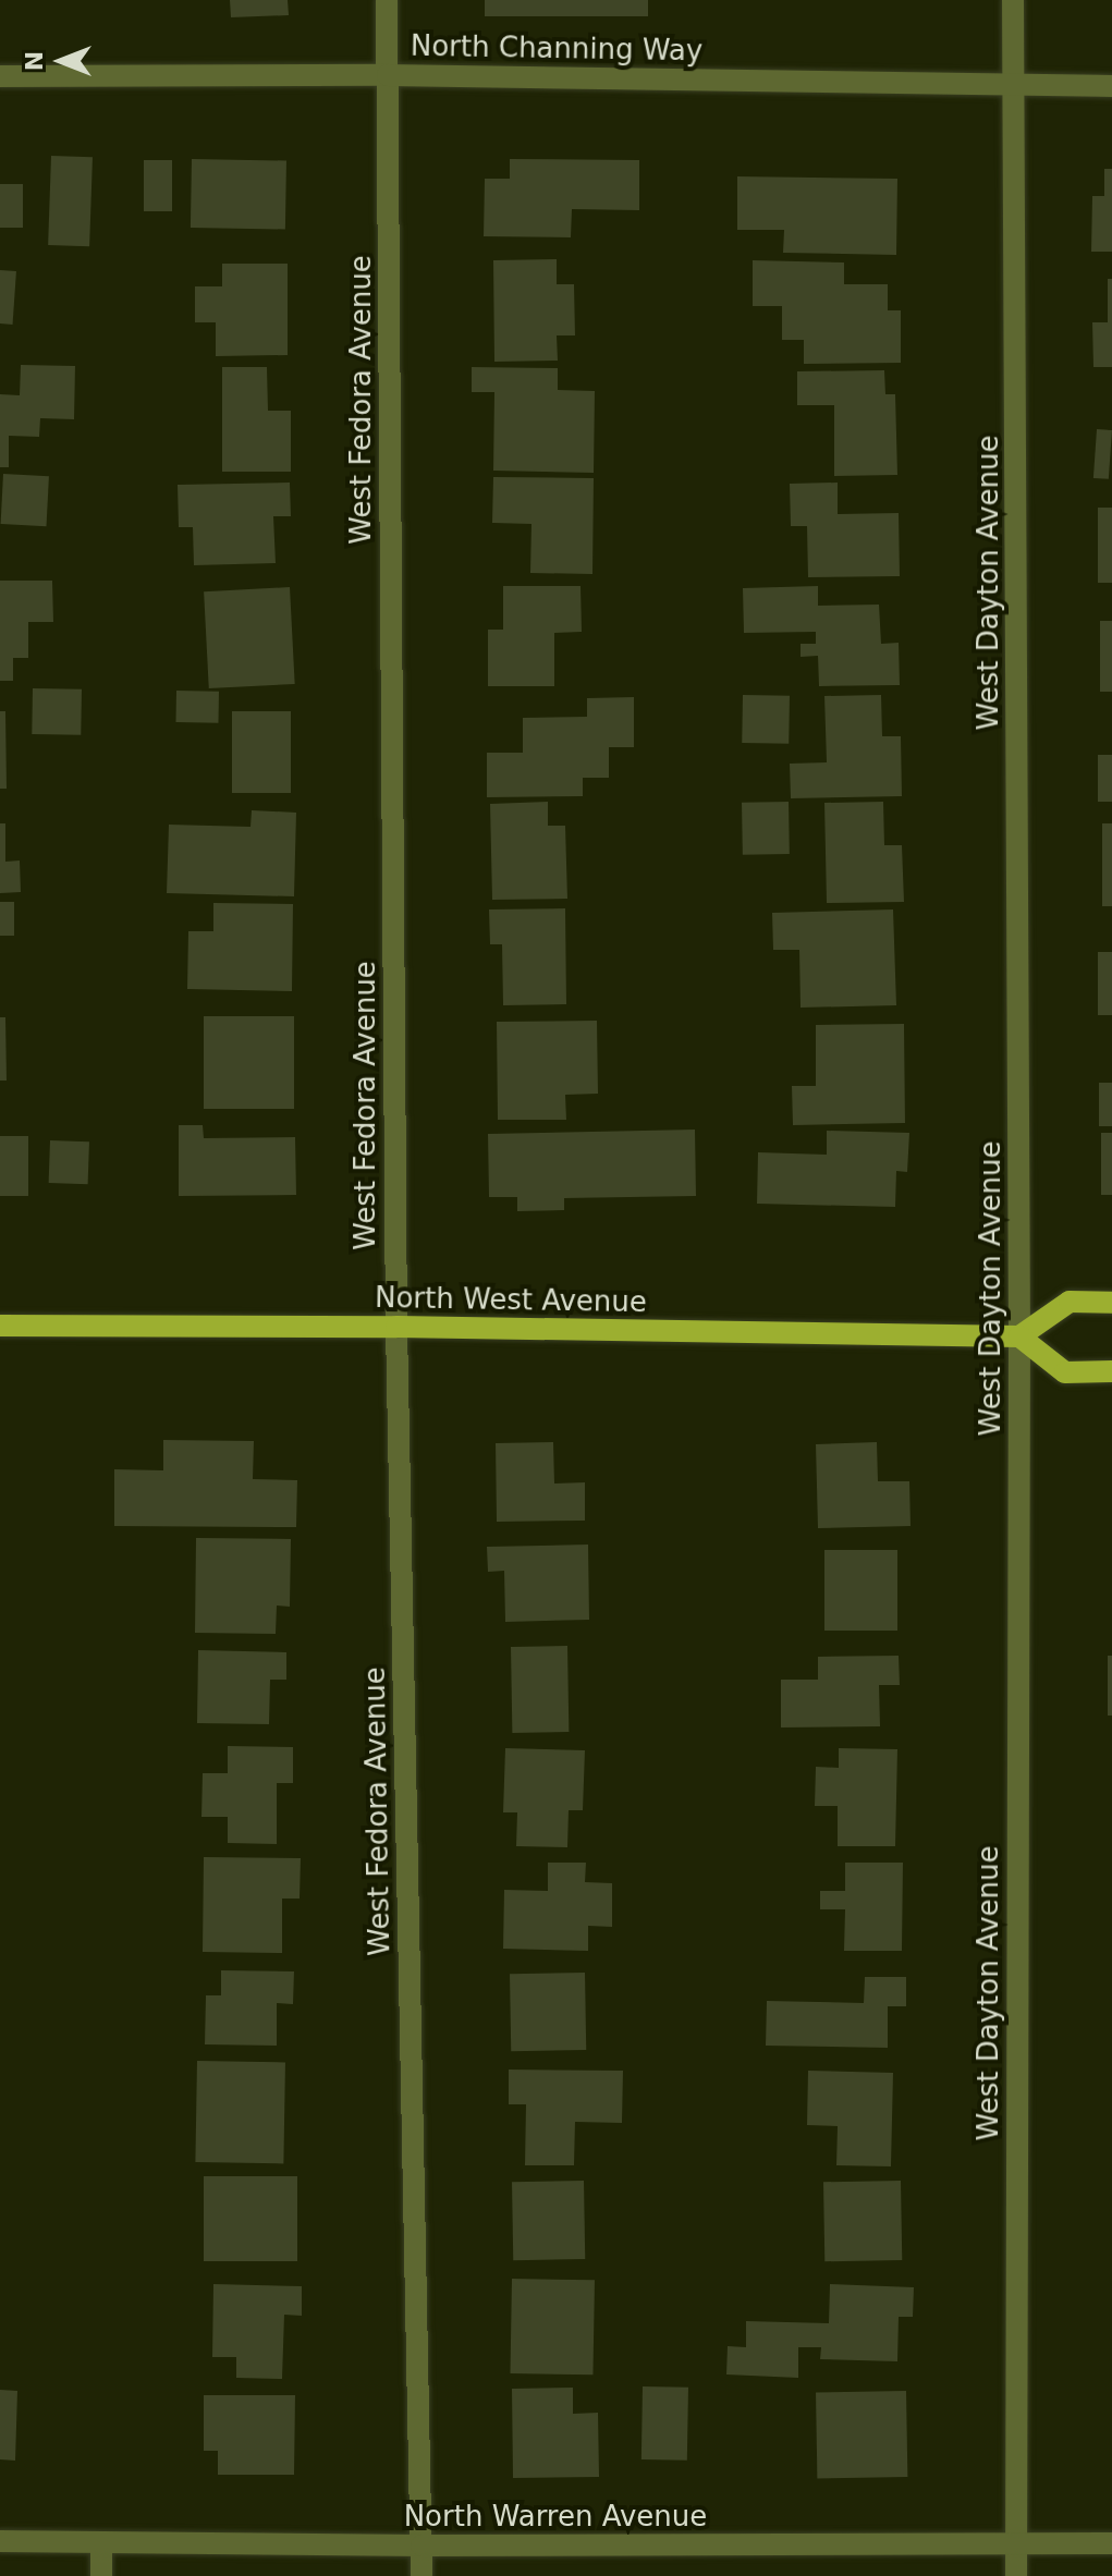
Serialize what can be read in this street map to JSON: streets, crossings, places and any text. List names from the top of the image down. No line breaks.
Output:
{"streets":{"main road":["North West Avenue"],"street":["North Channing Way","West Fedora Avenue","West Dayton Avenue","North Warren Avenue"]},"crossings":[["North Channing Way","West Fedora Avenue"],["North Channing Way","West Dayton Avenue"],["West Fedora Avenue","North West Avenue"],["West Fedora Avenue","North Warren Avenue"],["West Dayton Avenue","North West Avenue"],["West Dayton Avenue","North Warren Avenue"]],"north":"left"}
